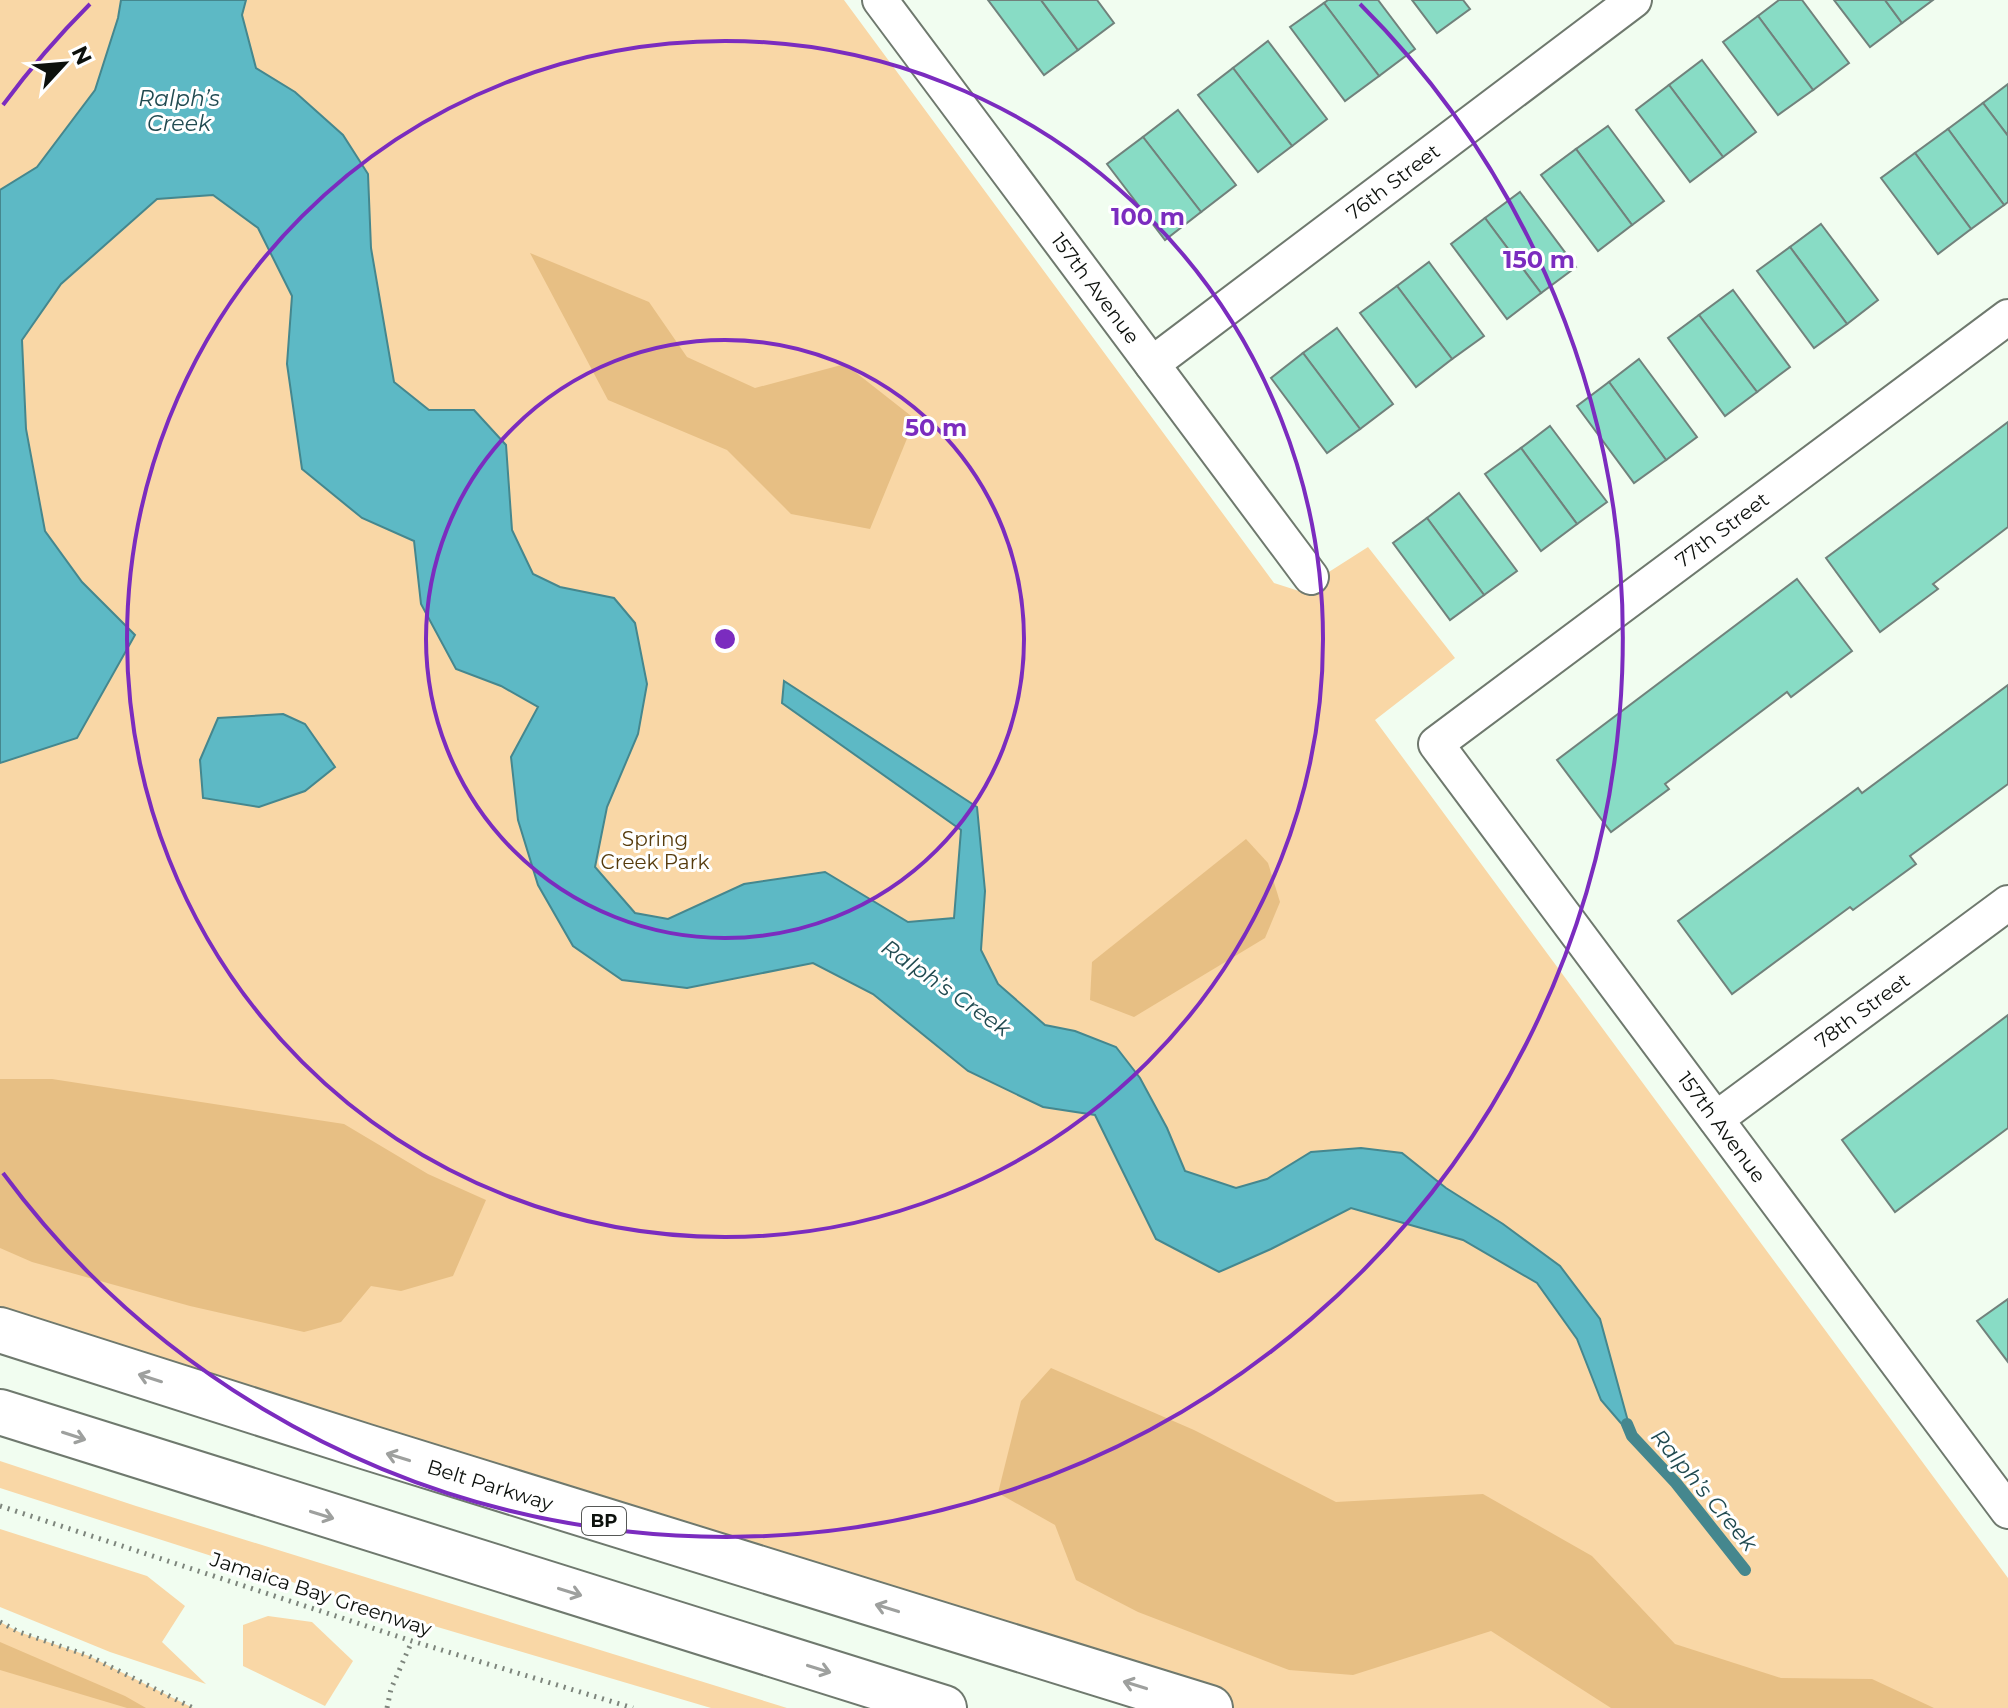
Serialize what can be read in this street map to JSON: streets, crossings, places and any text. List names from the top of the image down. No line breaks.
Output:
{"streets":{"highway":["Belt Parkway","BP"],"street":["76th Street","157th Avenue","77th Street","78th Street"],"path":["Jamaica Bay Greenway"]},"crossings":[["76th Street","157th Avenue"],["157th Avenue","77th Street"],["157th Avenue","78th Street"]],"water":["Ralph’s Creek"],"parks":["Spring Creek Park"],"north":"top right","rings":["100 m","150 m","50 m"]}
